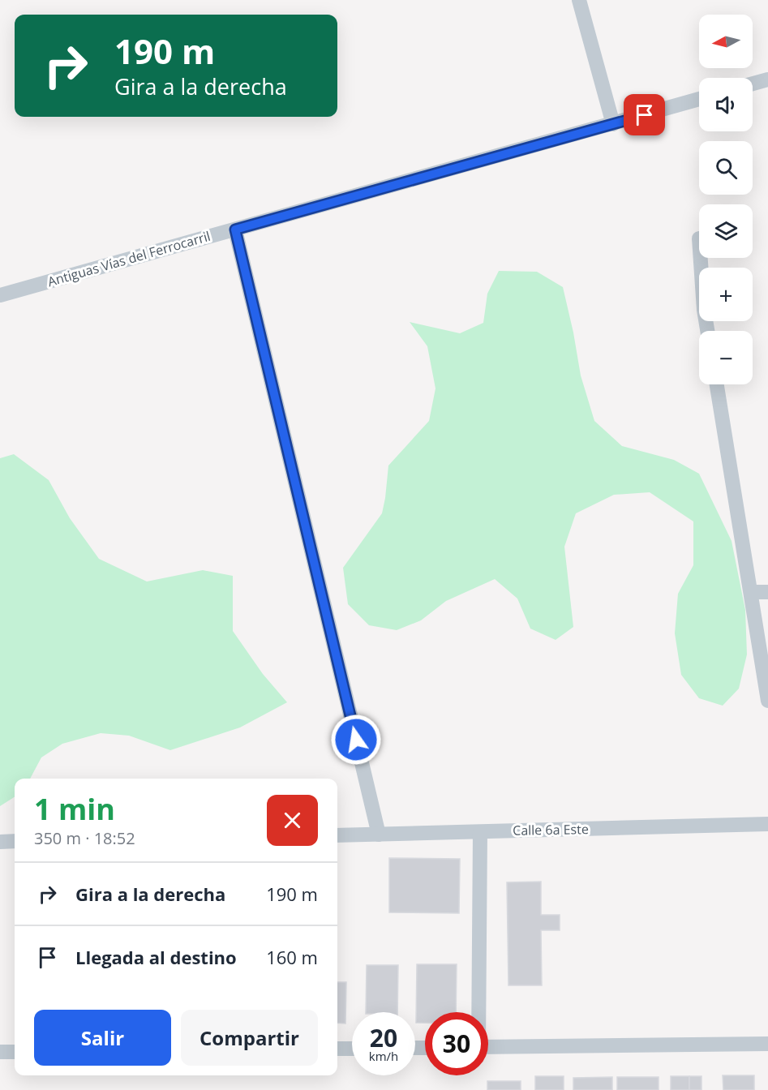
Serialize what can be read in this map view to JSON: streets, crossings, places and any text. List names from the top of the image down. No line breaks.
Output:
{"streets":{"street":["Antiguas Vías del Ferrocarril","Calle 6a Este"]},"north":"left","page":{"map_buttons":["+","−"],"turn":["190 m","Gira a la derecha"],"heading":["1 min","350 m · 18:52"],"list":[{"name":"Gira a la derecha","value":"190 m"},{"name":"Llegada al destino","value":"160 m"}],"buttons":["Salir","Compartir"],"speed":"20 km/h","limit":"30"}}
